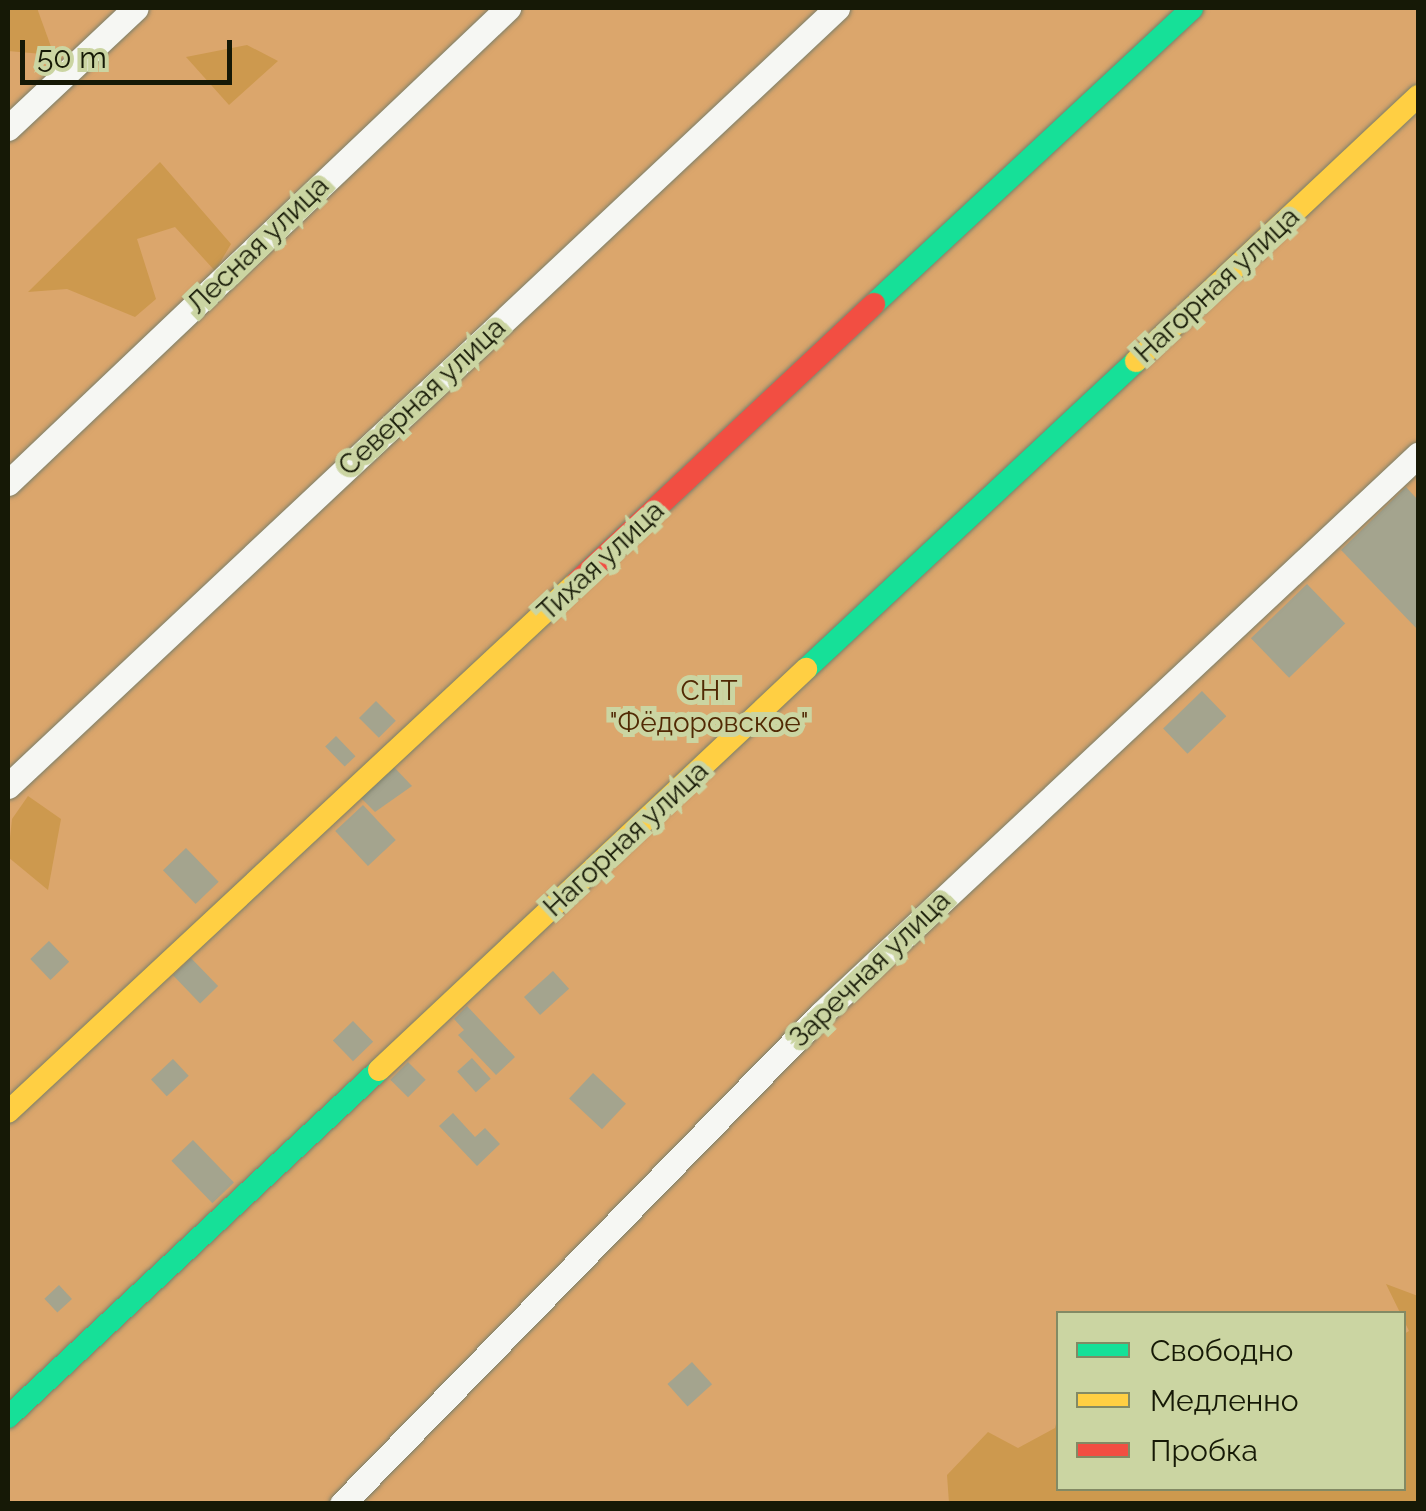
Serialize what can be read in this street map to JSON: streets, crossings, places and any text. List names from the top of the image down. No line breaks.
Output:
{"streets":{"street":["Лесная улица","Нагорная улица","Северная улица","Тихая улица","Заречная улица"]},"parks":["СНТ \"Фёдоровское\""],"legend":["Свободно","Медленно","Пробка"],"scale_bar":"50 m"}
